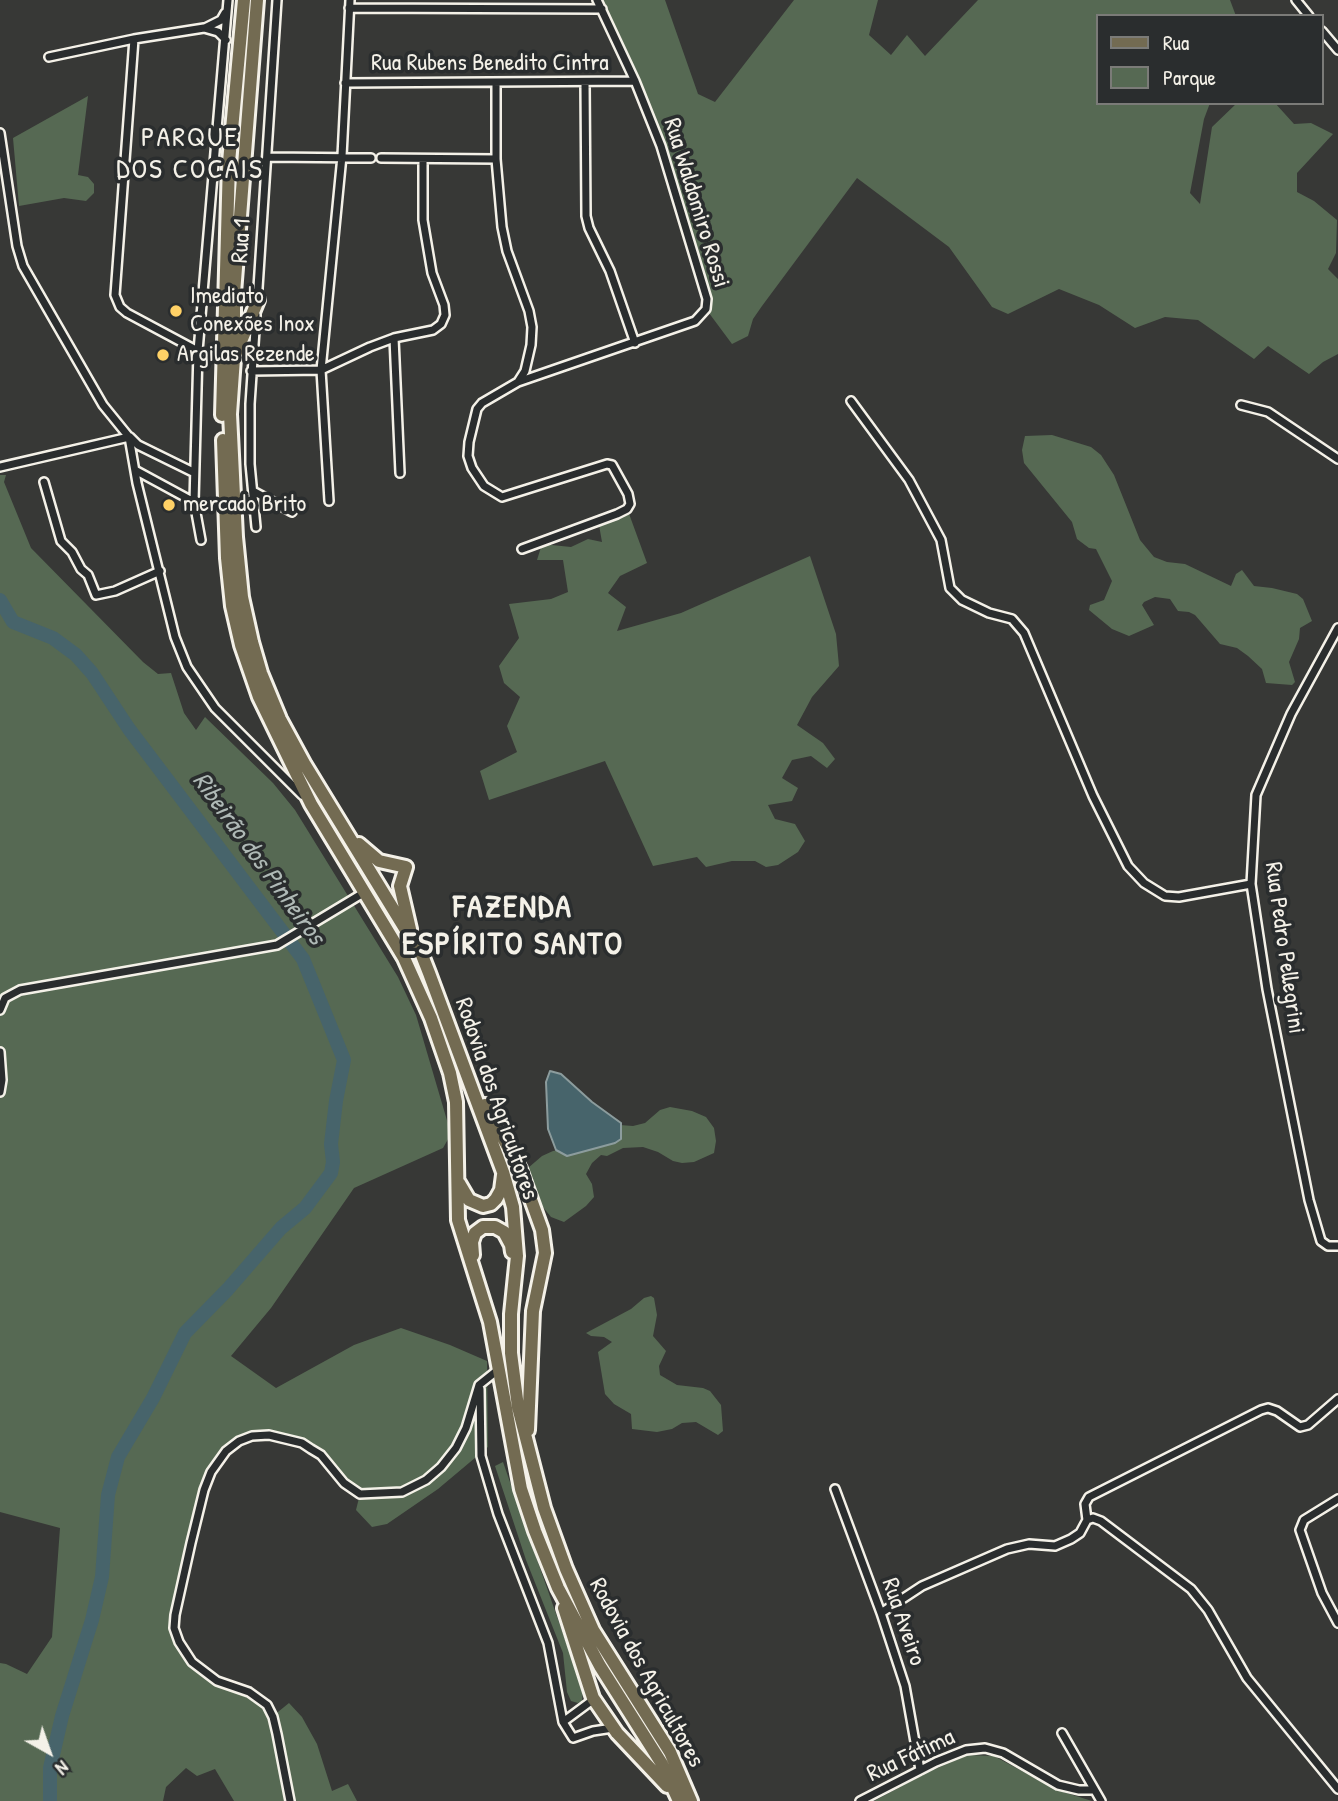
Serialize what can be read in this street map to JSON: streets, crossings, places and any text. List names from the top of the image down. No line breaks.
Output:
{"streets":{"main road":["Rodovia dos Agricultores"],"street":["Rua Rubens Benedito Cintra","Rua Waldomiro Rossi","Rua 1","Rua Pedro Pellegrini","Rua Aveiro","Rua Fátima"]},"crossings":[["Rua Rubens Benedito Cintra","Rua Waldomiro Rossi"],["Rua Aveiro","Rua Fátima"]],"districts":["PARQUE DOS COCAIS","FAZENDA ESPÍRITO SANTO"],"water":["Ribeirão dos Pinheiros"],"places":["Imediato Conexões Inox","Argilas Rezende","mercado Brito"],"legend":["Rua","Parque"],"north":"bottom right"}
